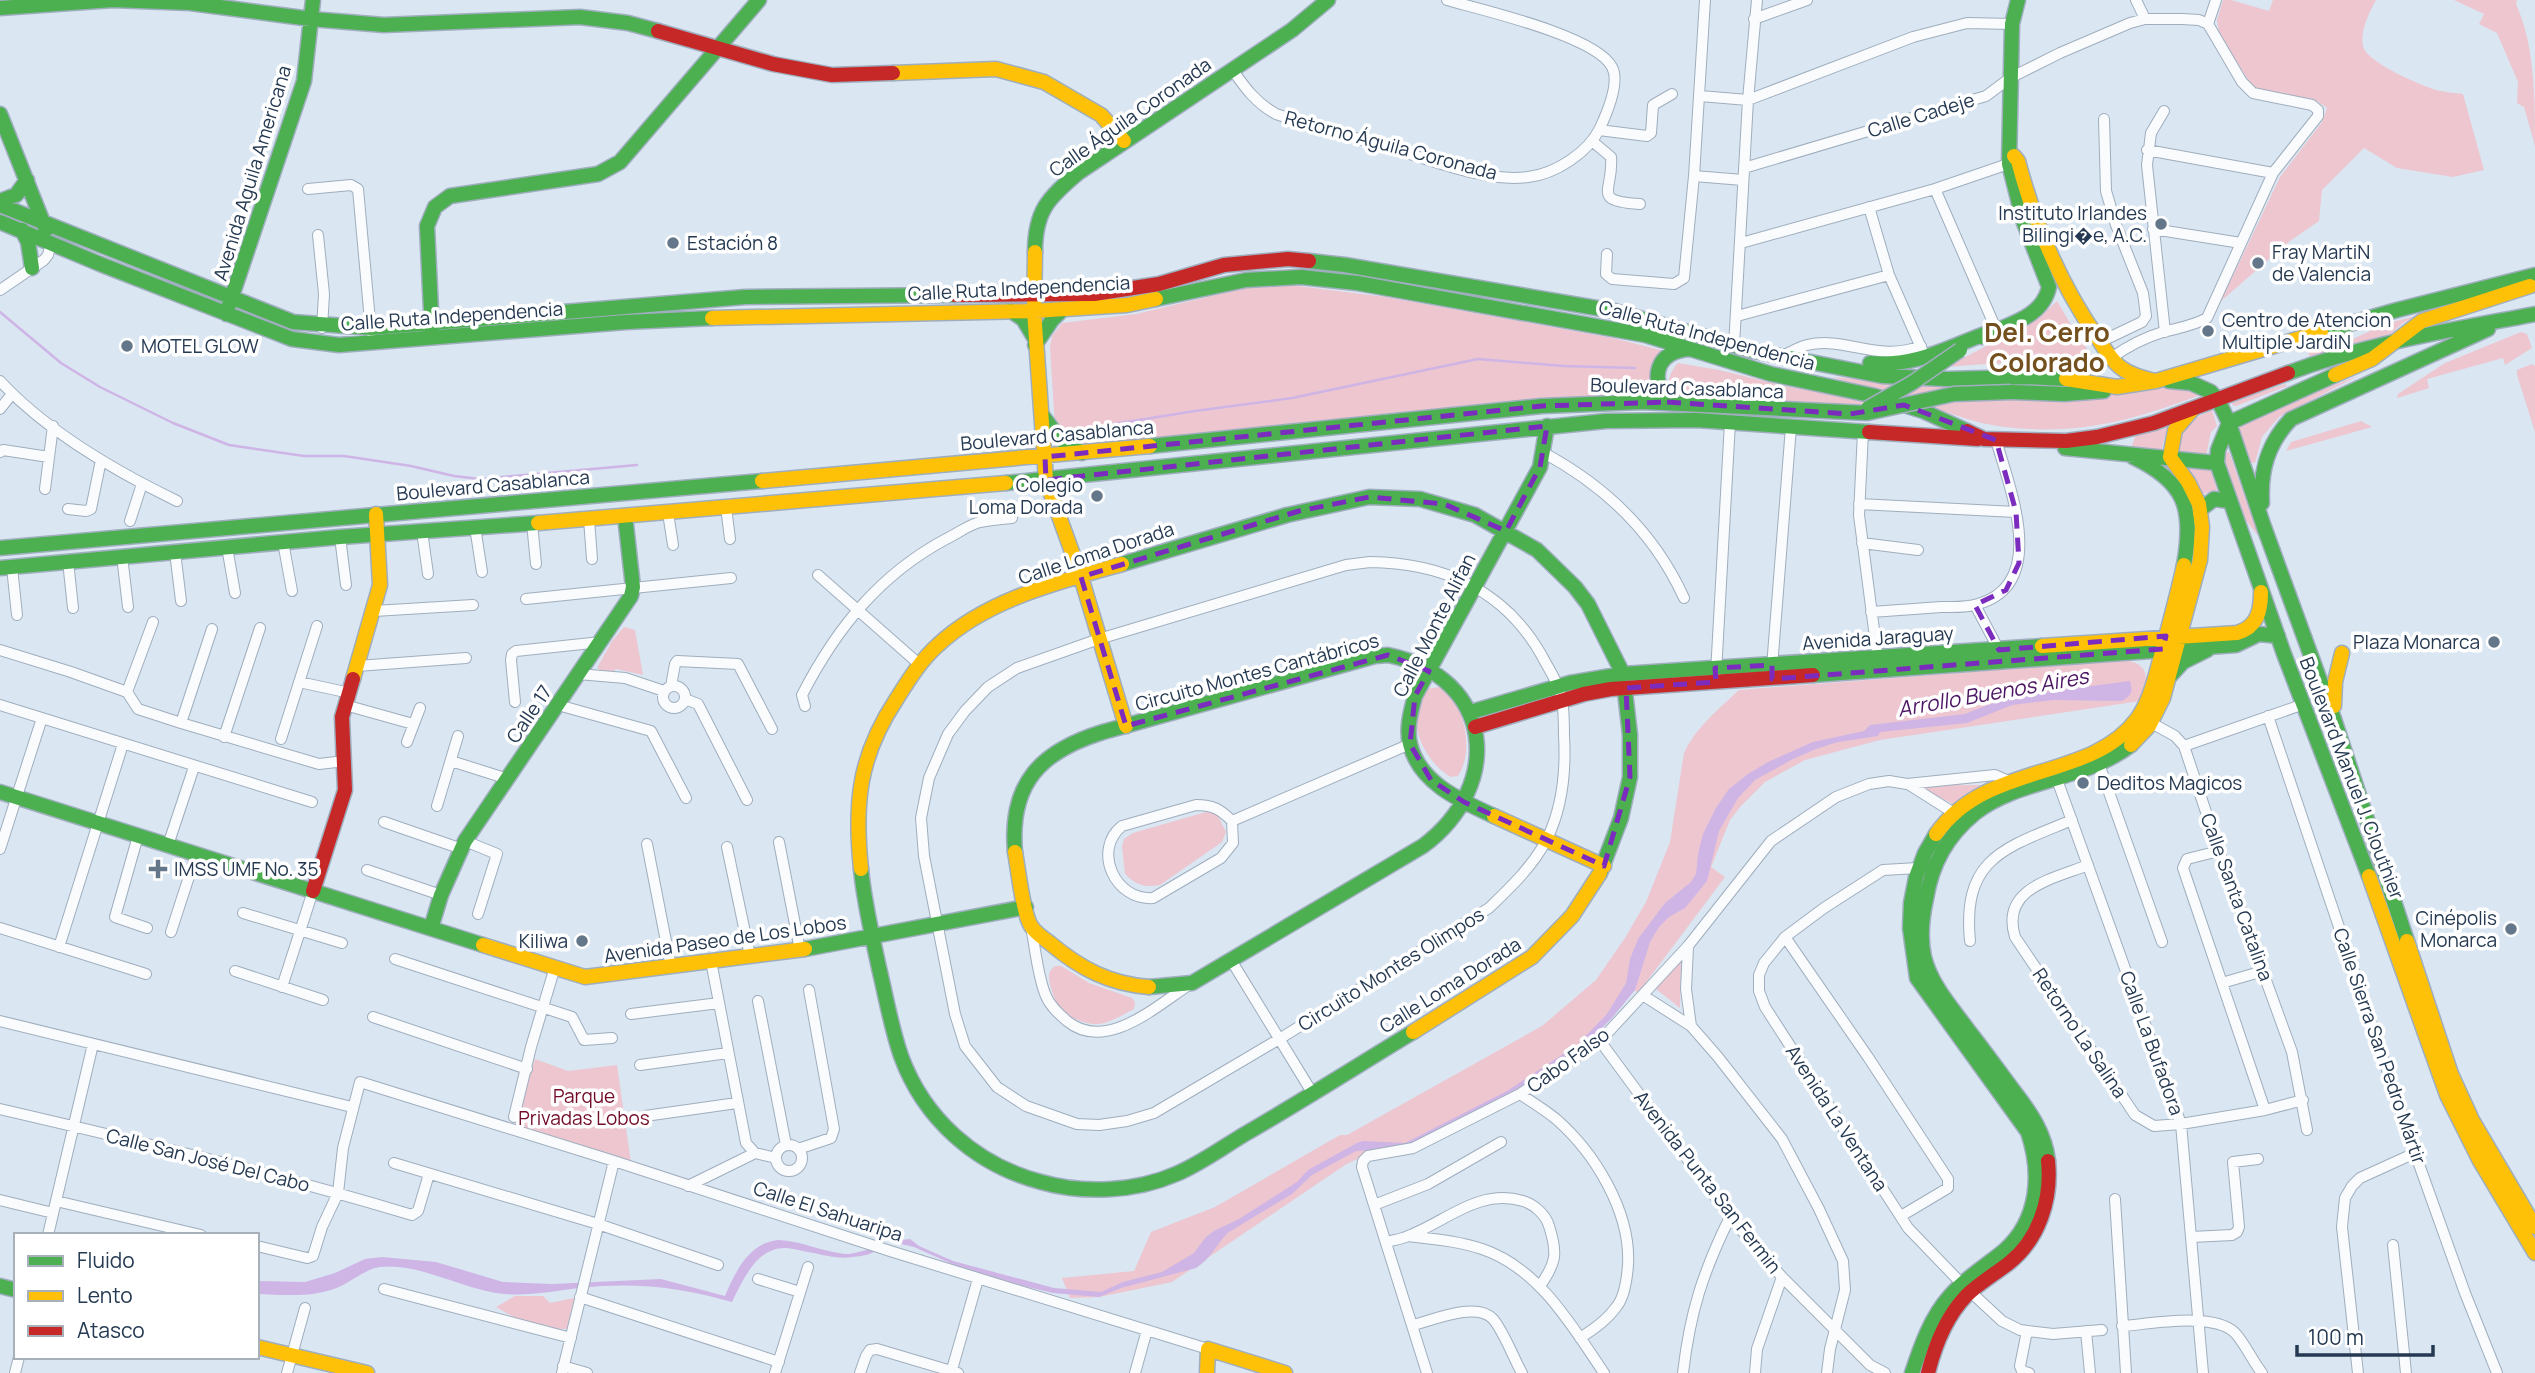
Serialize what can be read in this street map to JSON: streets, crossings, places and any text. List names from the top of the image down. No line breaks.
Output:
{"streets":{"main road":["Calle Águila Coronada","Avenida Aguila Americana","Calle Ruta Independencia","Boulevard Casablanca","Calle Loma Dorada","Calle Monte Alifan","Avenida Jaraguay","Circuito Montes Cantábricos","Calle 17","Boulevard Manuel J. Clouthier","Avenida Paseo de Los Lobos","Calle El Sahuaripa"],"street":["Calle Cadeje","Retorno Águila Coronada","Calle Santa Catalina","Circuito Montes Olimpos","Retorno La Salina","Calle La Bufadora","Calle Sierra San Pedro Mártir","Cabo Falso","Avenida La Ventana","Calle San José Del Cabo","Avenida Punta San Fermin"]},"crossings":[["Calle Águila Coronada","Retorno Águila Coronada"],["Calle Águila Coronada","Calle Ruta Independencia"],["Calle Águila Coronada","Boulevard Casablanca"],["Calle Águila Coronada","Calle Loma Dorada"],["Calle Águila Coronada","Circuito Montes Cantábricos"],["Calle Águila Coronada","Circuito Montes Olimpos"],["Avenida Aguila Americana","Calle Ruta Independencia"],["Calle Ruta Independencia","Boulevard Casablanca"],["Boulevard Casablanca","Calle Monte Alifan"],["Calle Loma Dorada","Calle Monte Alifan"],["Calle Loma Dorada","Avenida Jaraguay"],["Calle Loma Dorada","Avenida Paseo de Los Lobos"],["Calle Monte Alifan","Circuito Montes Cantábricos"],["Calle Monte Alifan","Circuito Montes Olimpos"],["Avenida Jaraguay","Circuito Montes Cantábricos"],["Avenida Jaraguay","Boulevard Manuel J. Clouthier"],["Avenida Jaraguay","Circuito Montes Olimpos"],["Circuito Montes Cantábricos","Avenida Paseo de Los Lobos"],["Calle 17","Avenida Paseo de Los Lobos"],["Calle Santa Catalina","Retorno La Salina"],["Avenida Paseo de Los Lobos","Circuito Montes Olimpos"],["Retorno La Salina","Calle La Bufadora"],["Cabo Falso","Avenida Punta San Fermin"]],"districts":["Del. Cerro Colorado"],"water":["Arrollo Buenos Aires"],"parks":["Parque Privadas Lobos"],"places":{"other":["Instituto Irlandes Bilingi�e, A.C.","Estación 8","Fray MartiN de Valencia","Centro de Atencion Multiple JardiN","MOTEL GLOW","Colegio Loma Dorada","Plaza Monarca","Deditos Magicos","Cinépolis Monarca","Kiliwa"],"health":["IMSS UMF No. 35"]},"legend":["Fluido","Lento","Atasco"],"scale_bar":"100 m"}
